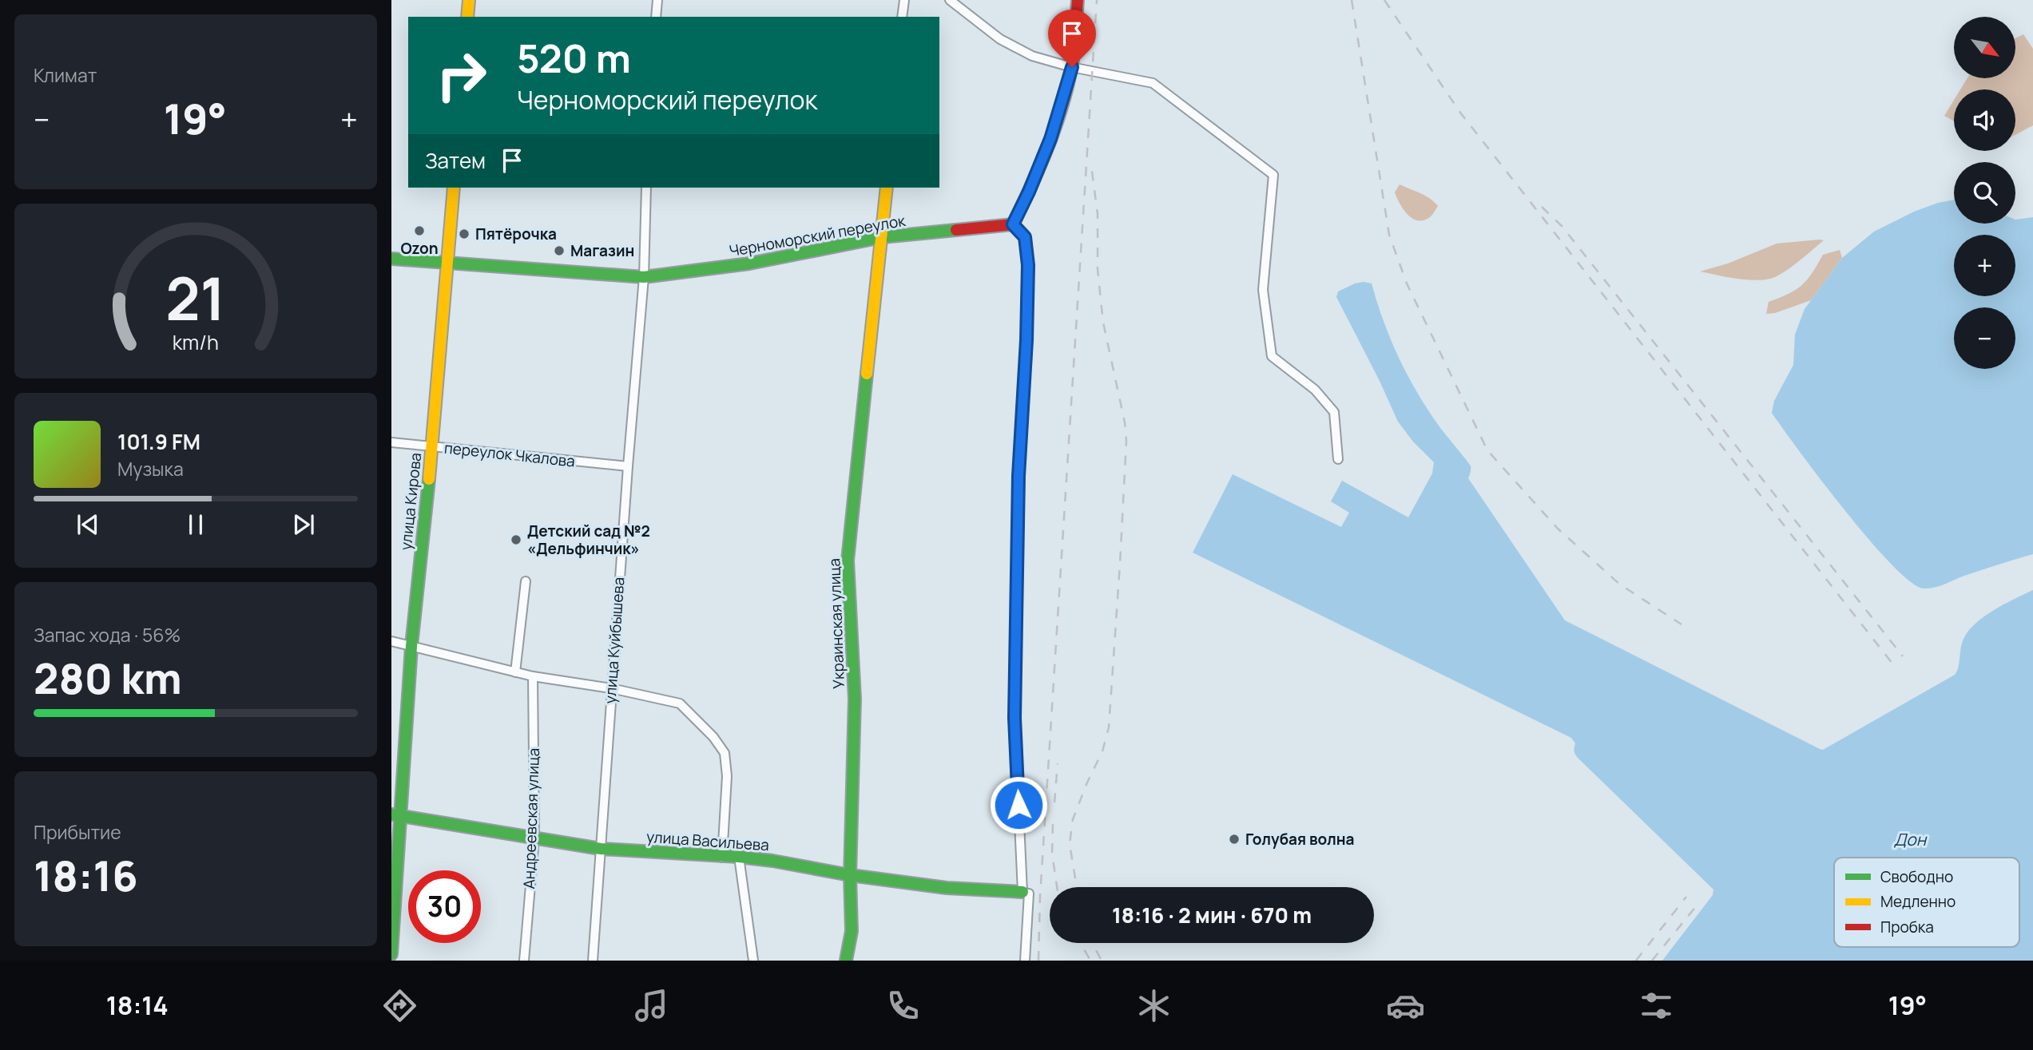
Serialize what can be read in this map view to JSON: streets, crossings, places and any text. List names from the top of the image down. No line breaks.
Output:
{"streets":{"street":["Черноморский переулок","переулок Чкалова","улица Кирова","Украинская улица","улица Куйбышева","Андреевская улица","улица Васильева"]},"crossings":[["Черноморский переулок","улица Кирова"],["Черноморский переулок","Украинская улица"],["Черноморский переулок","улица Куйбышева"],["переулок Чкалова","улица Кирова"],["переулок Чкалова","улица Куйбышева"],["улица Кирова","улица Васильева"],["Украинская улица","улица Васильева"],["улица Куйбышева","улица Васильева"],["Андреевская улица","улица Васильева"]],"water":["Дон"],"places":["Ozon","Пятёрочка","Магазин","Детский сад №2 «Дельфинчик»","Голубая волна"],"legend":["Свободно","Медленно","Пробка"],"north":"bottom right","page":{"tile":["Климат",["Запас хода · 56%","280 km"],["Прибытие","18:16"]],"map_buttons":["+","−"],"turn":["520 m","Черноморский переулок"],"heat":["−","19°","+"],"then":"Затем","song":["101.9 FM","Музыка"],"limit":"30","trip":"18:16 · 2 мин · 670 m","tabs":["18:14","19°"],"gauge":["21","km/h"]}}
